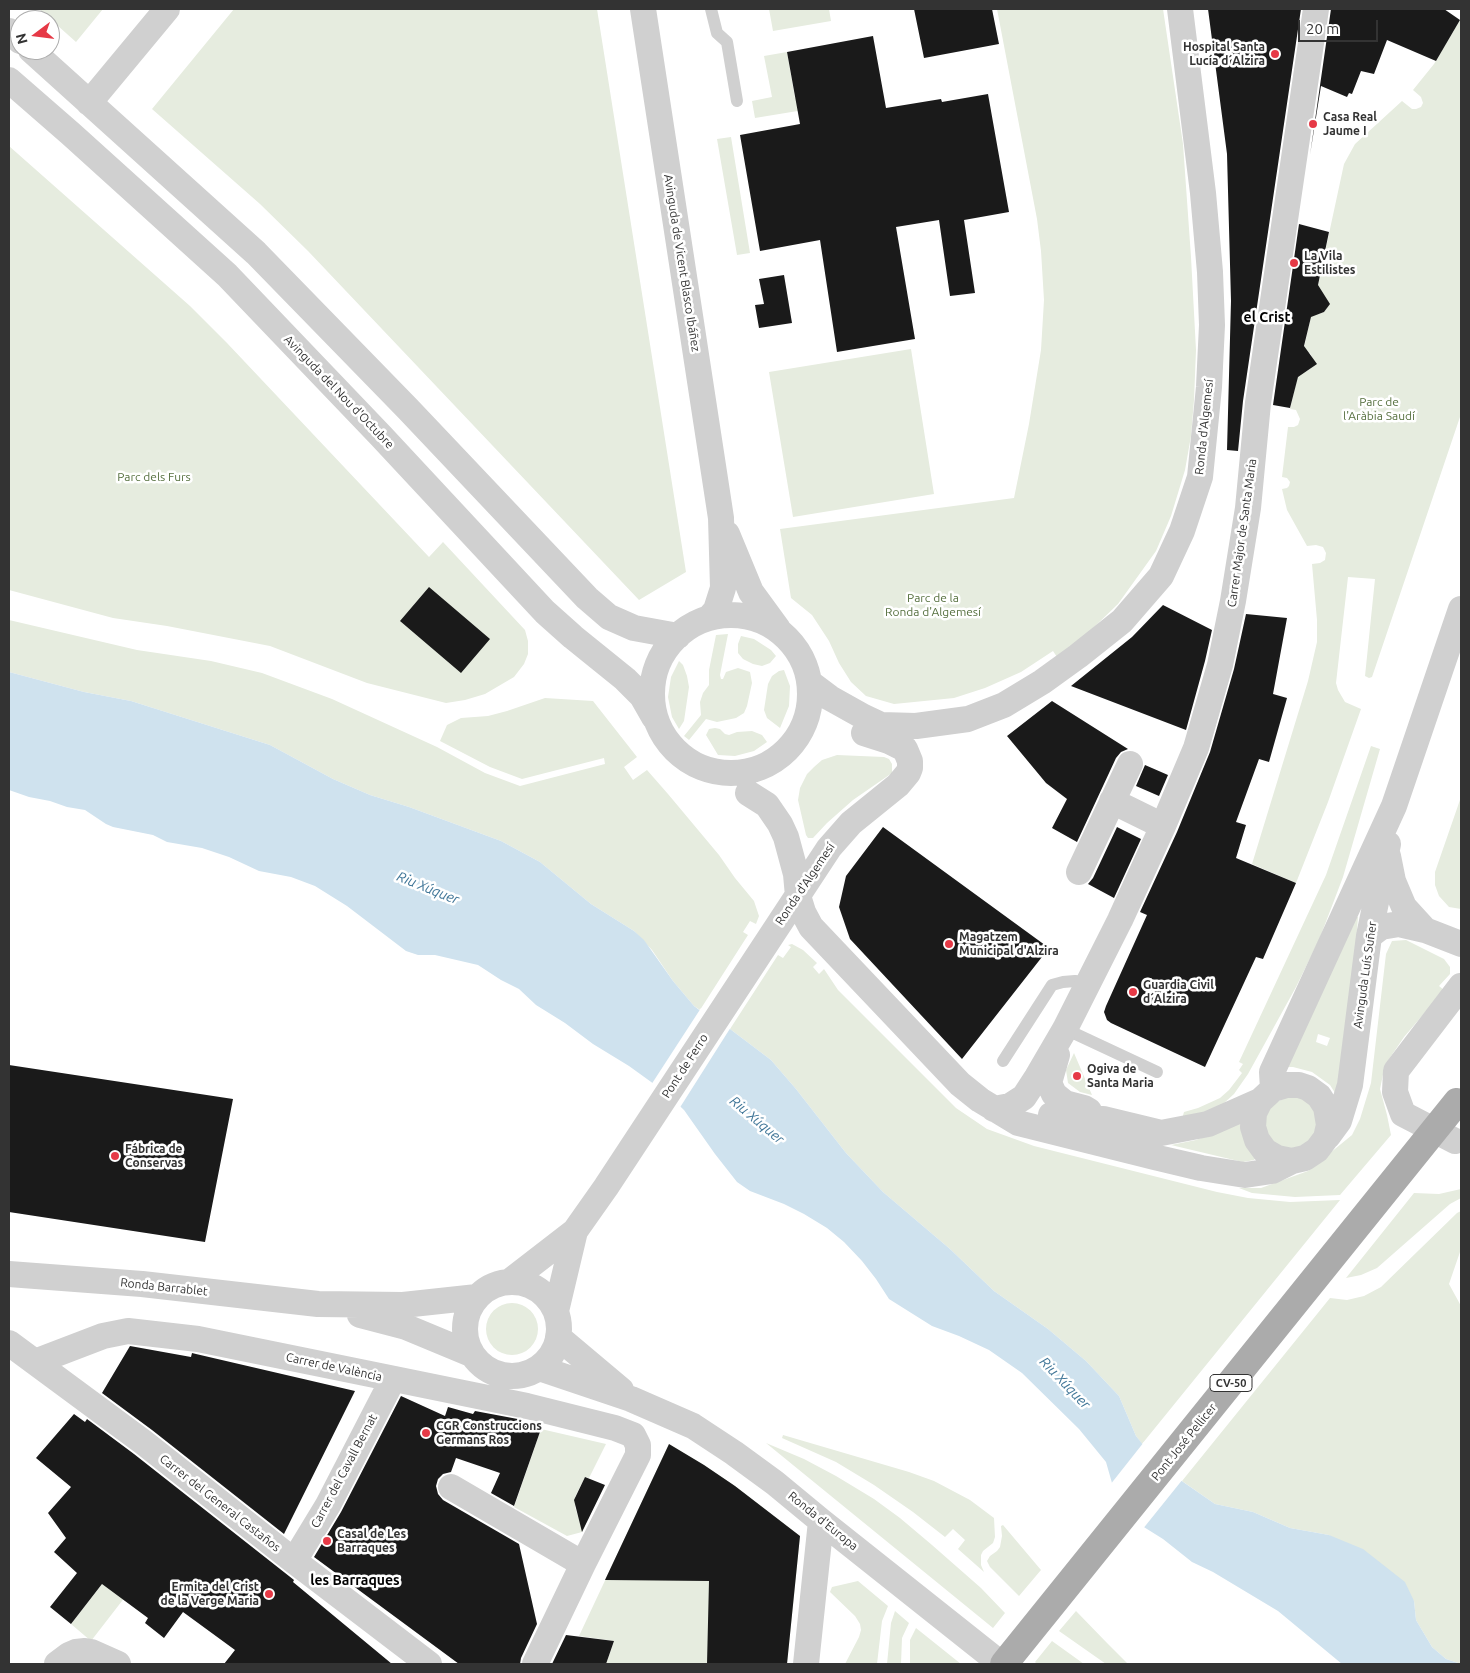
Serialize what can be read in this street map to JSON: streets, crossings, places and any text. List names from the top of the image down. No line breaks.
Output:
{"streets":{"main road":["CV-50","Pont José Pellicer"],"street":["Avinguda de Vicent Blasco Ibáñez","Avinguda del Nou d'Octubre","Ronda d'Algemesí","Carrer Major de Santa Maria","Avinguda Luís Suñer","Pont de Ferro","Ronda Barrablet","Carrer de València","Carrer del Cavall Bernat","Carrer del General Castaños","Ronda d'Europa"]},"crossings":[["Avinguda de Vicent Blasco Ibáñez","Avinguda del Nou d'Octubre"],["Avinguda de Vicent Blasco Ibáñez","Ronda d'Algemesí"],["Avinguda del Nou d'Octubre","Ronda d'Algemesí"],["Ronda d'Algemesí","Pont de Ferro"],["Carrer de València","Carrer del Cavall Bernat"],["Carrer de València","Carrer del General Castaños"],["Pont José Pellicer","Ronda d'Europa"],["Carrer del Cavall Bernat","Carrer del General Castaños"]],"districts":["el Crist","les Barraques"],"water":["Riu Xúquer"],"parks":["Parc de l'Aràbia Saudí","Parc dels Furs","Parc de la Ronda d'Algemesí"],"places":["Hospital Santa Lucía d´Alzira","Casa Real Jaume I","La Vila Estilistes","Magatzem Municipal d'Alzira","Guardia Civil d´Alzira","Ogiva de Santa Maria","Fábrica de Conservas","CGR Construccions Germans Ros","Casal de Les Barraques","Ermita del Crist de la Verge Maria"],"scale_bar":"20 m","north":"left"}
